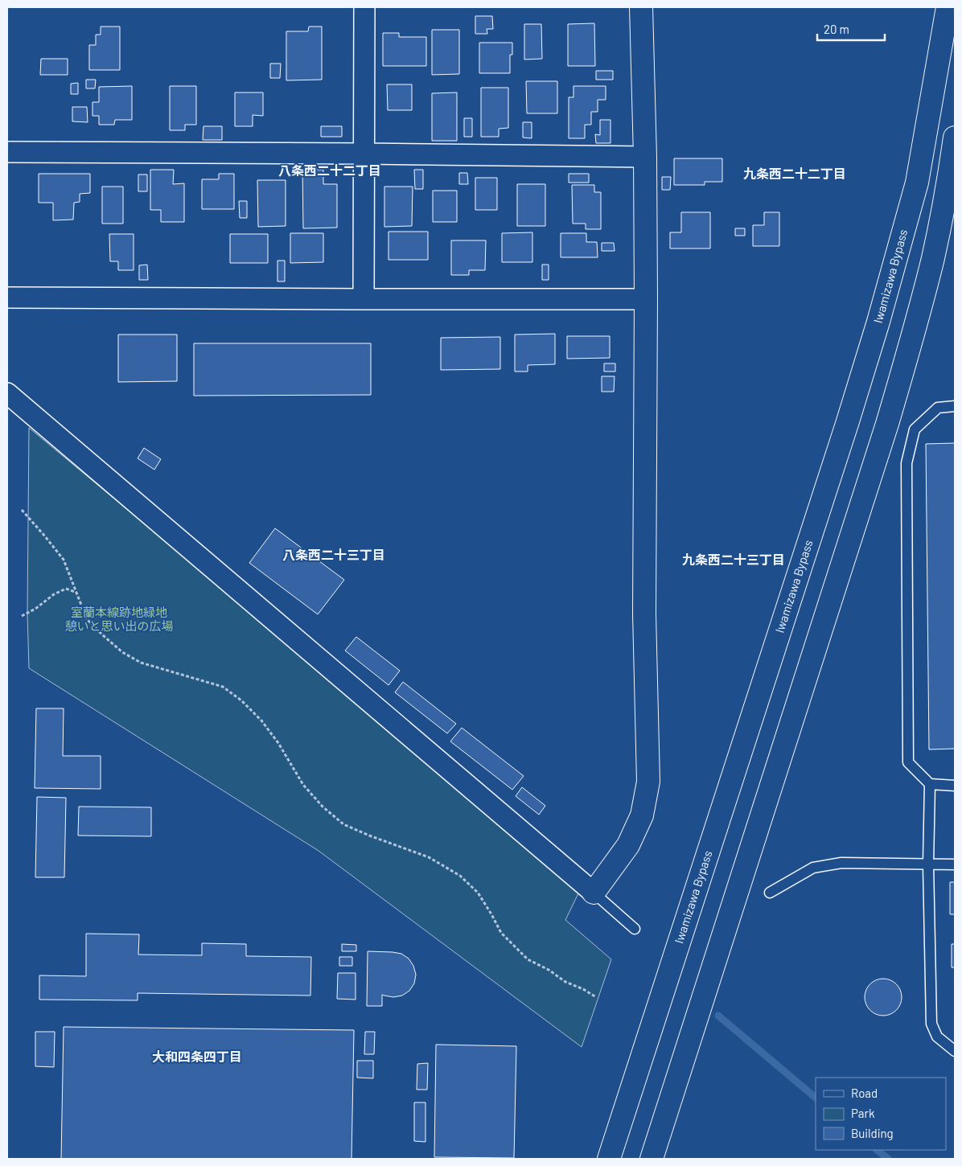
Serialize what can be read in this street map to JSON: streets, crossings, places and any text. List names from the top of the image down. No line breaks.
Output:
{"streets":{"main road":["Iwamizawa Bypass"]},"districts":["八条西二十二丁目","九条西二十二丁目","八条西二十三丁目","九条西二十三丁目","大和四条四丁目"],"parks":["室蘭本線跡地緑地 憩いと思い出の広場"],"legend":["Road","Park","Building"],"scale_bar":"20 m"}
